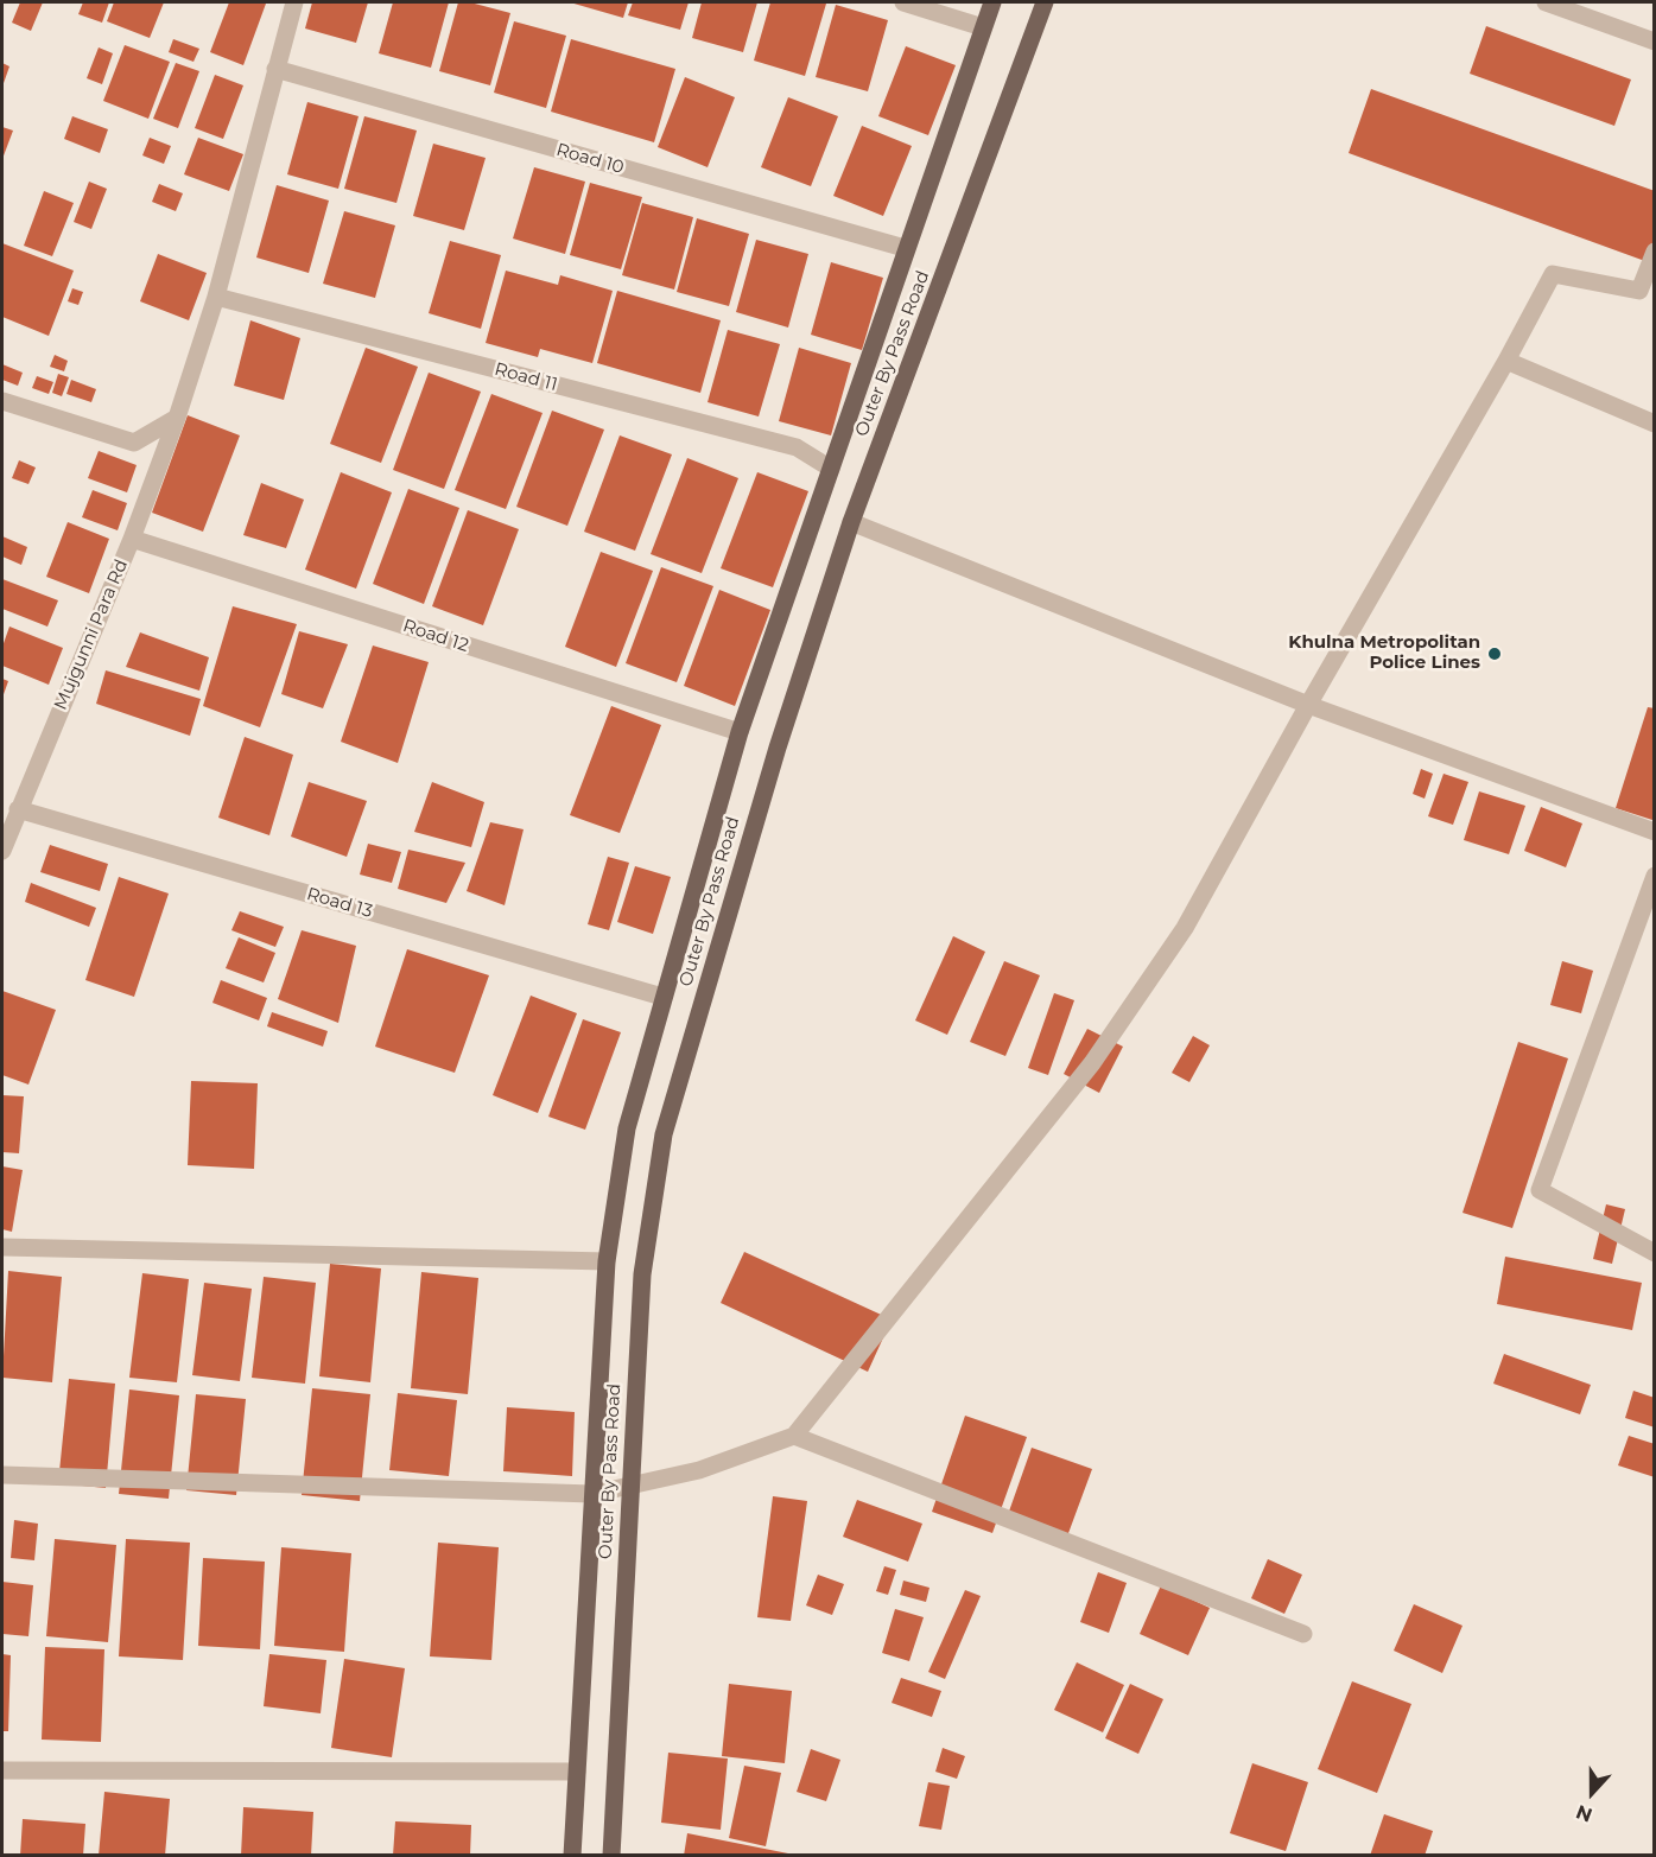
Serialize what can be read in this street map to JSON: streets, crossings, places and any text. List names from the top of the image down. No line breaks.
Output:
{"streets":{"main road":["Outer By Pass Road"],"street":["Road 10","Road 11","Mujgunni Para Rd","Road 12","Road 13"]},"crossings":[["Road 10","Outer By Pass Road"],["Road 10","Mujgunni Para Rd"],["Outer By Pass Road","Road 11"],["Outer By Pass Road","Road 12"],["Outer By Pass Road","Road 13"],["Road 11","Mujgunni Para Rd"],["Mujgunni Para Rd","Road 12"],["Mujgunni Para Rd","Road 13"]],"places":["Khulna Metropolitan Police Lines"],"north":"bottom"}
